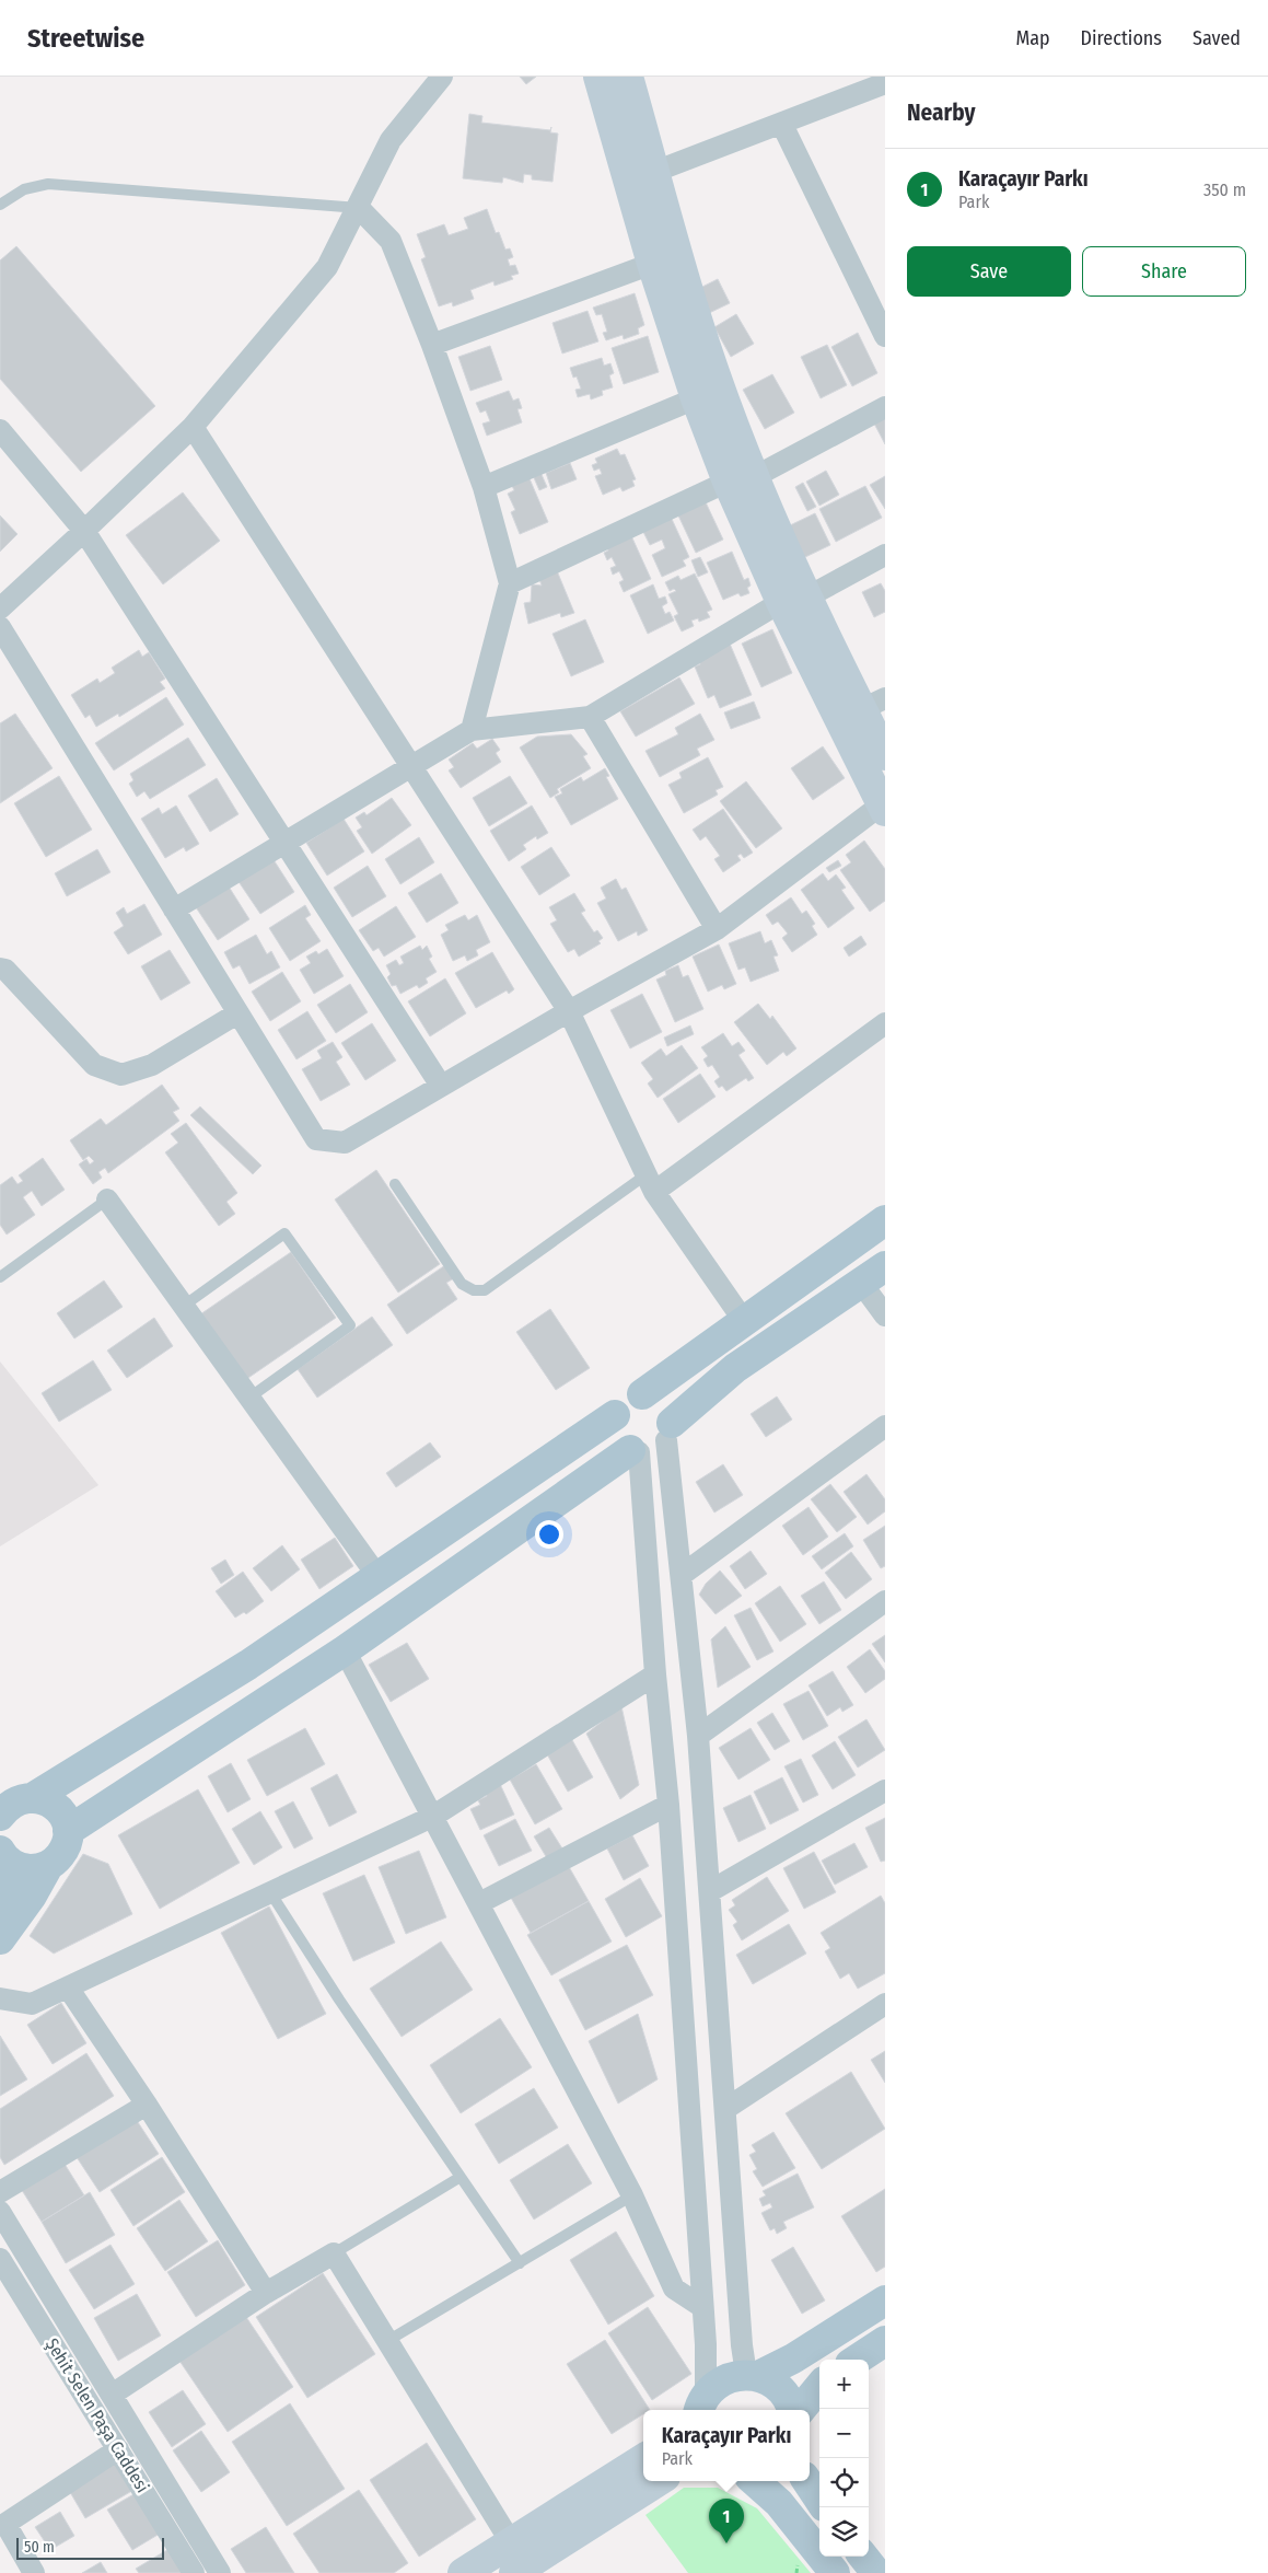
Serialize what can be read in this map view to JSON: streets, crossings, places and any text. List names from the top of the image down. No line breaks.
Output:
{"streets":{"street":["Şehit Selen Paşa Caddesi"]},"scale_bar":"50 m","page":{"header":"Streetwise","nav":["Map","Directions","Saved"],"heading":"Nearby","list":[{"mark":"1","name":"Karaçayır Parkı","note":"Park","value":"350 m"}],"buttons":["Save","Share"],"map_buttons":["+","−"],"popup":["Karaçayır Parkı","Park"],"pins":"1","scale":"50 m"}}
